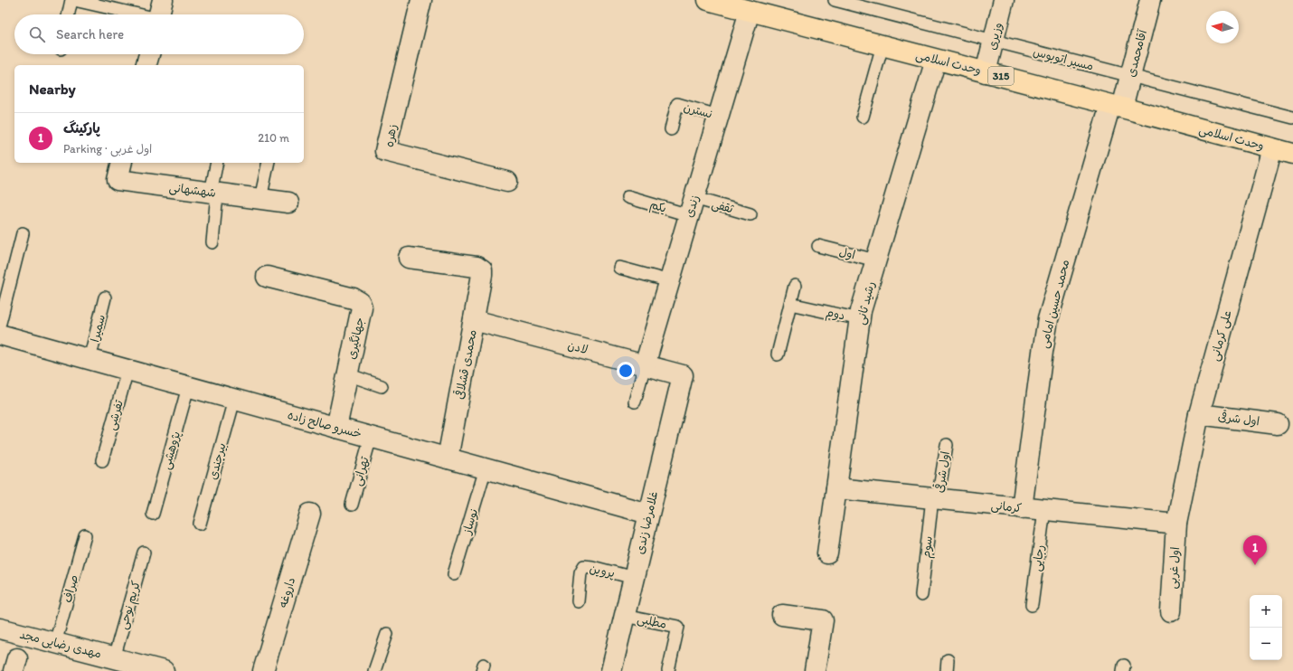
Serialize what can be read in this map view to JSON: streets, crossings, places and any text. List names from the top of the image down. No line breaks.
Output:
{"streets":{"main road":["وحدت اسلامی","315"],"street":["وزیری","آقامحمدی","زهره","شهشهانی","زندی","رشید ثانی","محمد حسین امامی","علی کرمانی","جهانگیری","لادن","محمدی قشلاقی","اول شرقی","خسرو صالح زاده","کرمانی","غلامرضا زندی","اول غربی","داروغه","مهدی رضایی مجد"],"lane":["مسیر اتوبوس","نسترن","یکم","ثقفی","اول","دوم","سمیرا","تفرشی","پژوهشی","بیرجندی","تهرانی","نوساز","سوم","رجایی","پروین","صراف","کریم نوحی","مطلبی"]},"crossings":[["وزیری","مسیر اتوبوس"],["وزیری","وحدت اسلامی"],["آقامحمدی","مسیر اتوبوس"],["آقامحمدی","وحدت اسلامی"],["آقامحمدی","محمد حسین امامی"],["وحدت اسلامی","زندی"],["وحدت اسلامی","رشید ثانی"],["وحدت اسلامی","محمد حسین امامی"],["وحدت اسلامی","علی کرمانی"],["نسترن","زندی"],["یکم","زندی"],["یکم","ثقفی"],["زندی","ثقفی"],["زندی","لادن"],["اول","رشید ثانی"],["رشید ثانی","دوم"],["رشید ثانی","کرمانی"],["محمد حسین امامی","کرمانی"],["سمیرا","خسرو صالح زاده"],["علی کرمانی","اول شرقی"],["علی کرمانی","کرمانی"],["علی کرمانی","اول غربی"],["جهانگیری","خسرو صالح زاده"],["لادن","محمدی قشلاقی"],["لادن","غلامرضا زندی"],["محمدی قشلاقی","خسرو صالح زاده"],["تفرشی","خسرو صالح زاده"],["اول شرقی","کرمانی"],["اول شرقی","سوم"],["خسرو صالح زاده","پژوهشی"],["خسرو صالح زاده","بیرجندی"],["خسرو صالح زاده","تهرانی"],["خسرو صالح زاده","نوساز"],["خسرو صالح زاده","غلامرضا زندی"],["کرمانی","سوم"],["کرمانی","رجایی"],["کرمانی","اول غربی"],["غلامرضا زندی","پروین"],["غلامرضا زندی","مطلبی"],["صراف","مهدی رضایی مجد"],["کریم نوحی","مهدی رضایی مجد"]],"north":"left","page":{"search":"Search here","heading":"Nearby","list":[{"mark":"1","name":"پارکینگ","note":"Parking · اول غربی","value":"210 m"}],"pins":"1","map_buttons":["+","−"]}}
